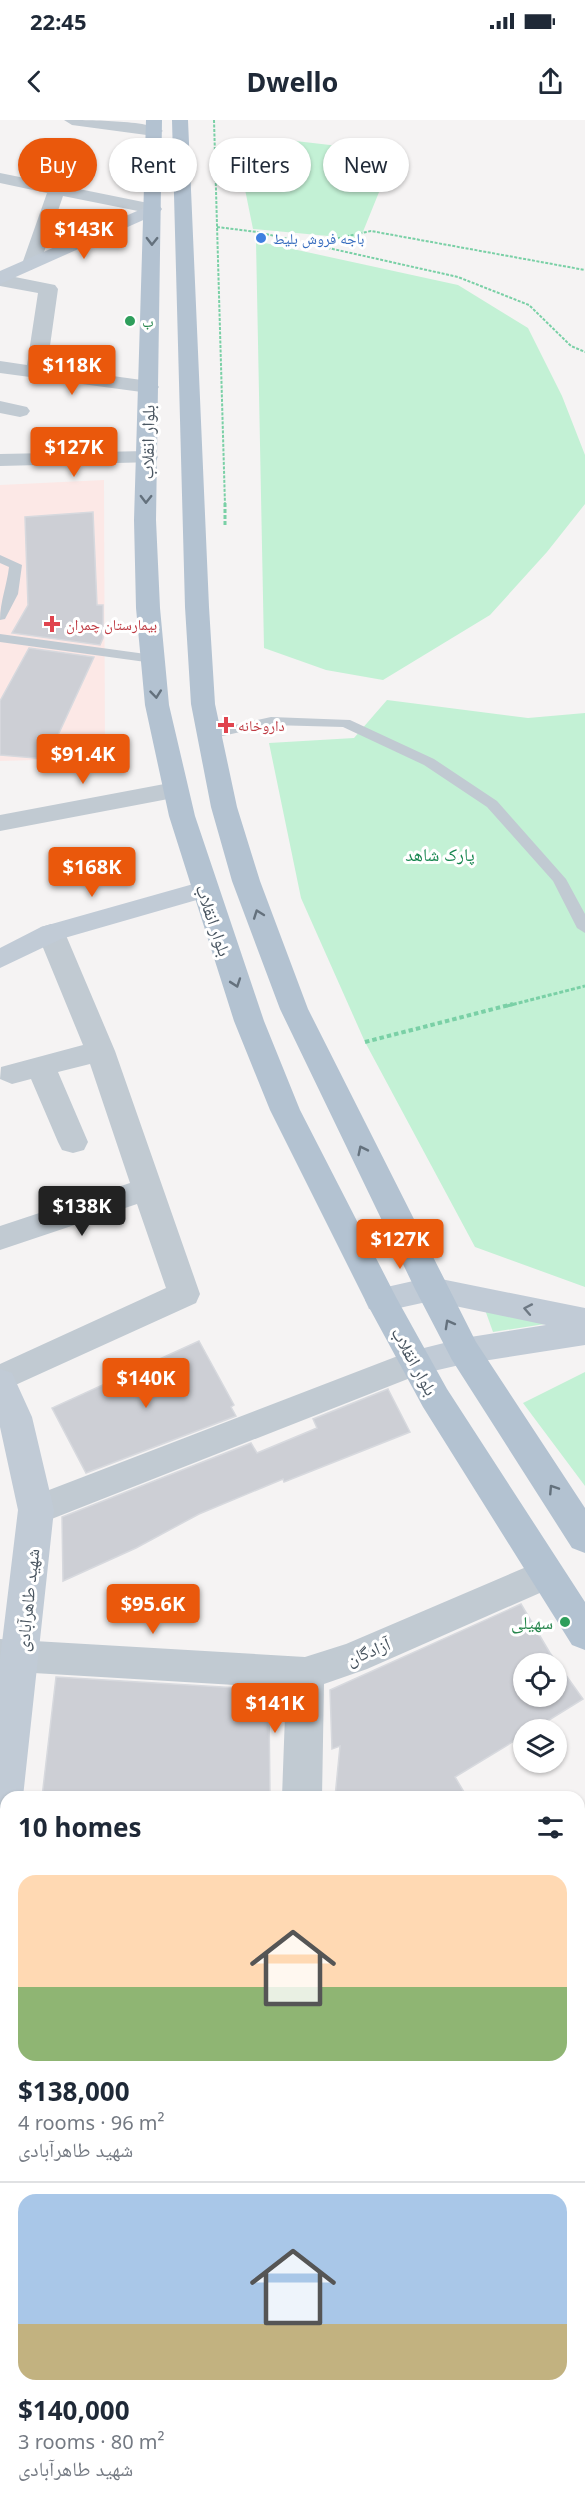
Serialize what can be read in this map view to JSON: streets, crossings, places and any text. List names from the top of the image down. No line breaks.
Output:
{"streets":{"main road":["بلوار انقلاب"],"street":["شهید طاهرآبادی","آزادگان"]},"crossings":[["بلوار انقلاب","آزادگان"],["شهید طاهرآبادی","آزادگان"]],"parks":["پارک شاهد"],"places":{"other":["باجه فروش بلیط","ب","سهیلی"],"health":["بیمارستان چمران","داروخانه"]},"page":{"status":"22:45","header":"Dwello","chip":["Buy","Rent","Filters","New"],"price":["$143K","$118K","$127K","$91.4K","$168K","$138K","$127K","$140K","$95.6K","$141K"],"heading":"10 homes","list":[{"name":"$138,000","note":"4 rooms · 96 m² · شهید طاهرآبادی"},{"name":"$140,000","note":"3 rooms · 80 m² · شهید طاهرآبادی"}]}}
